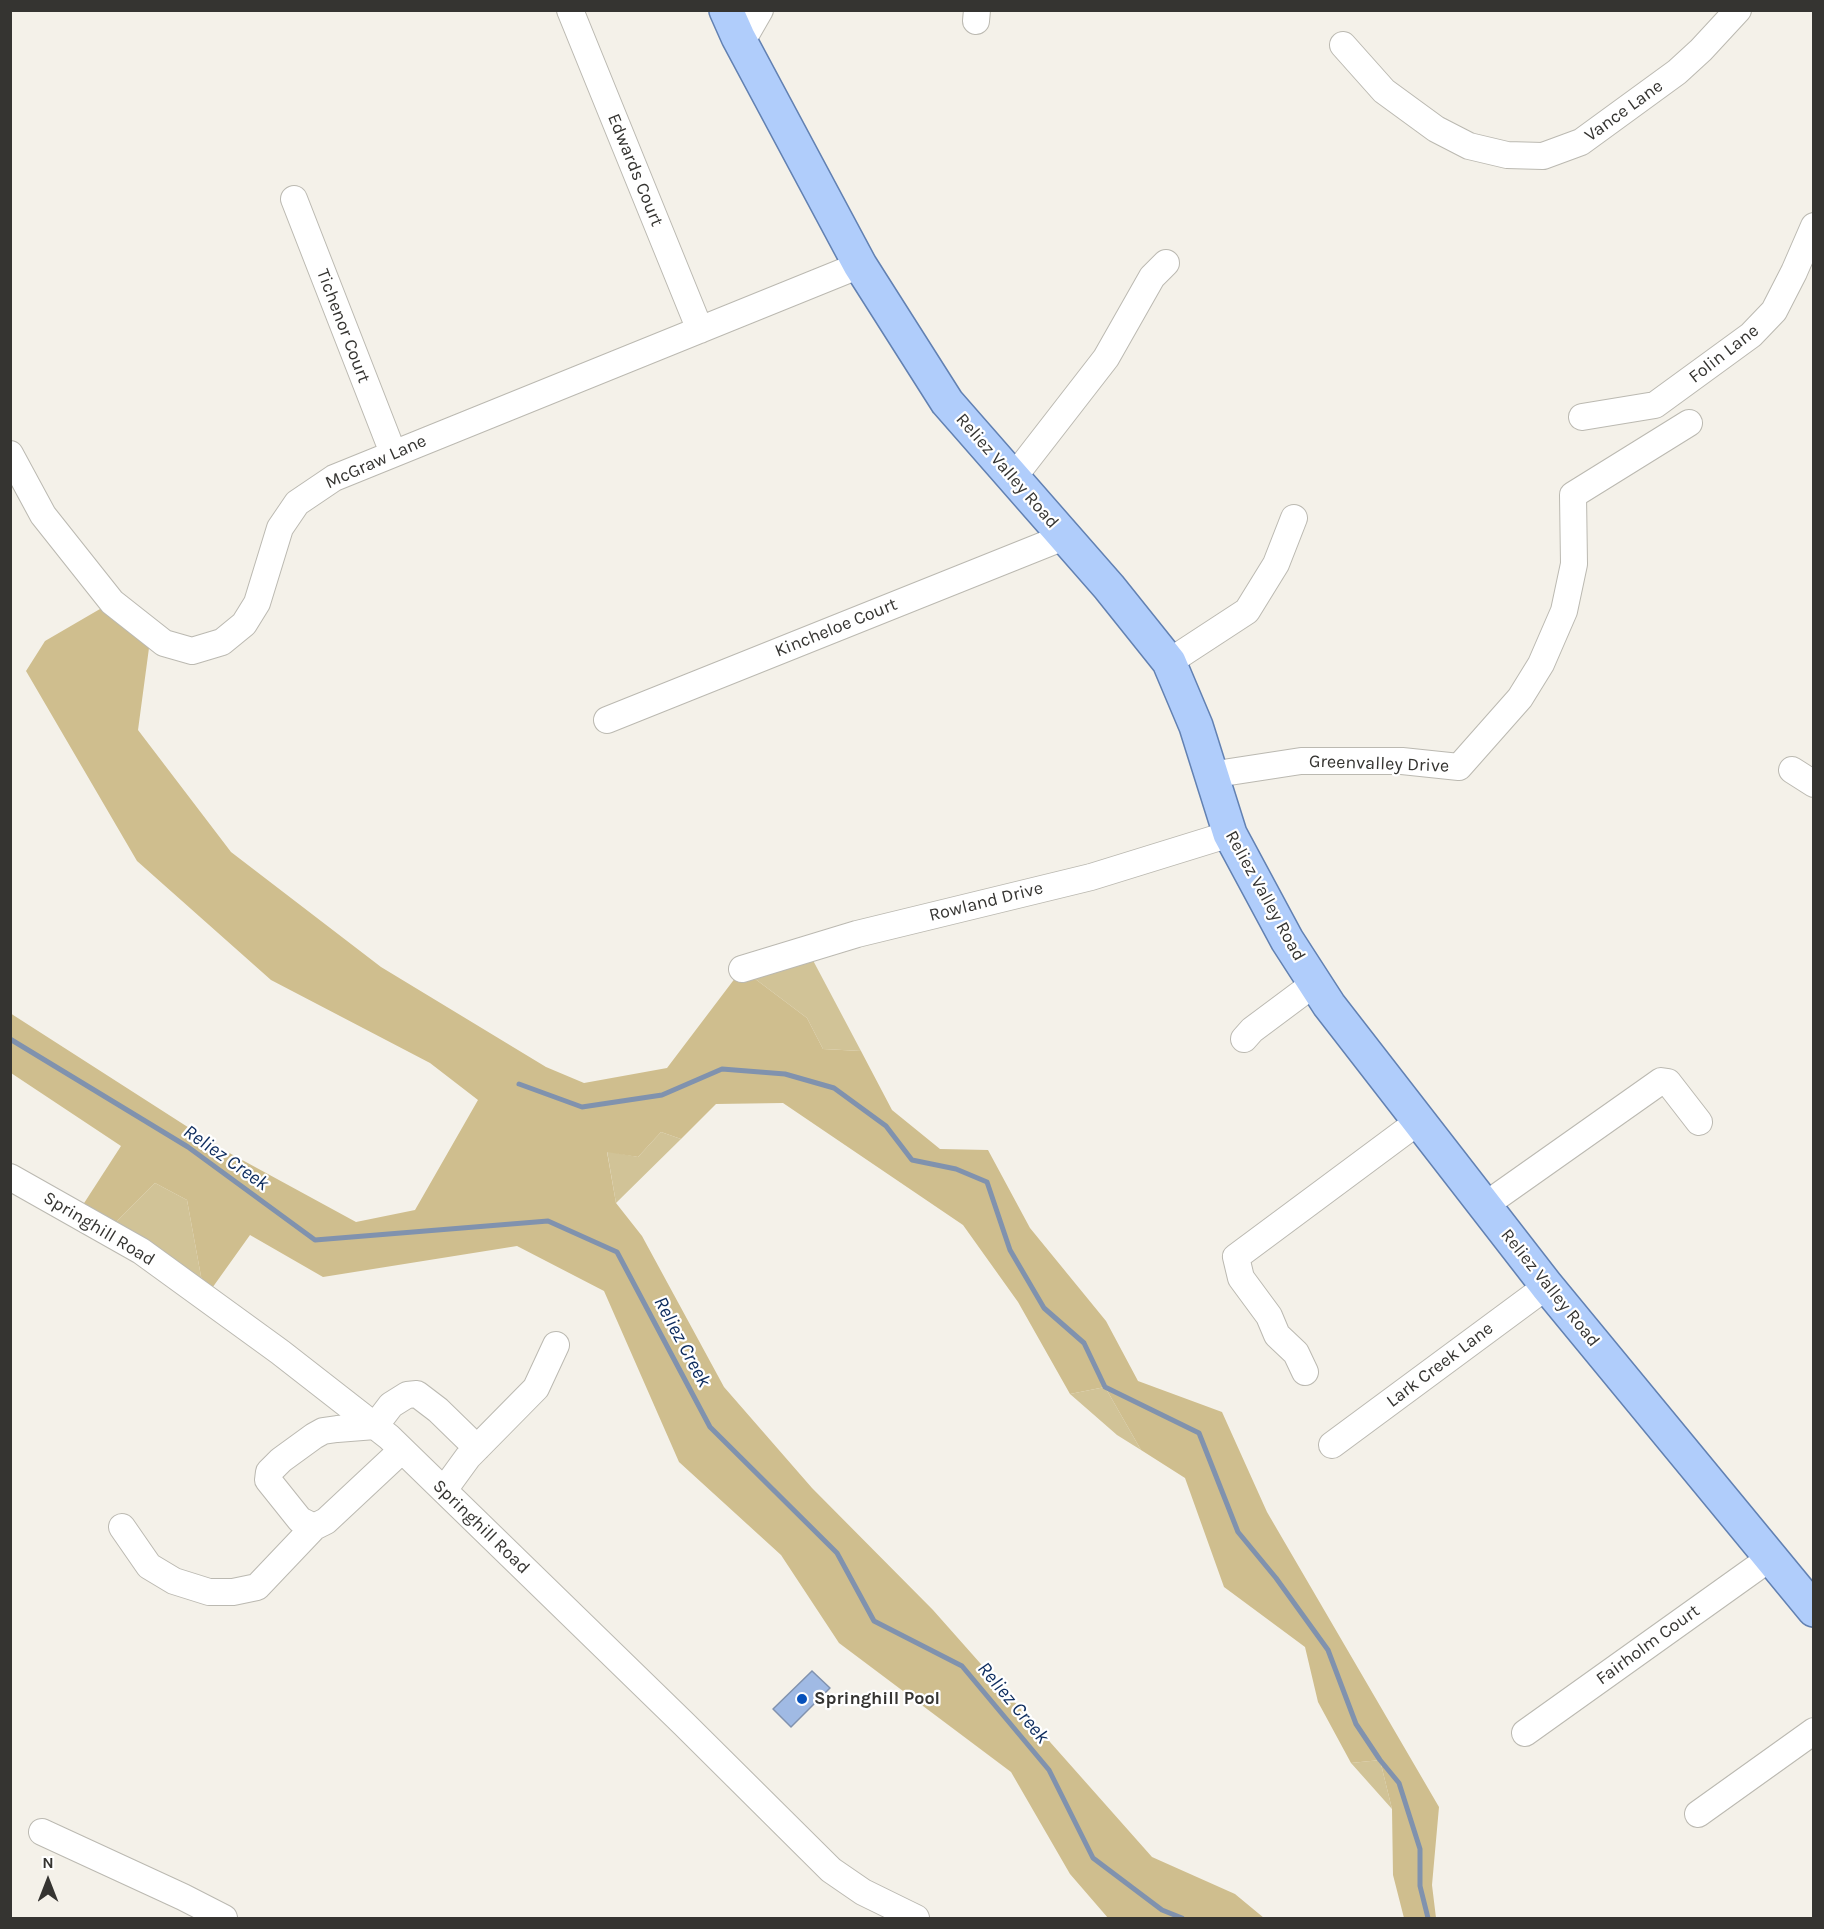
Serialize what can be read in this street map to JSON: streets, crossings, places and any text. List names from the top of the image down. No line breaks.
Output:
{"streets":{"main road":["Reliez Valley Road"],"street":["Vance Lane","Edwards Court","Tichenor Court","Folin Lane","McGraw Lane","Kincheloe Court","Greenvalley Drive","Rowland Drive","Springhill Road","Lark Creek Lane","Fairholm Court"]},"crossings":[["Edwards Court","McGraw Lane"],["Tichenor Court","McGraw Lane"],["McGraw Lane","Reliez Valley Road"],["Reliez Valley Road","Kincheloe Court"],["Reliez Valley Road","Greenvalley Drive"],["Reliez Valley Road","Rowland Drive"],["Reliez Valley Road","Lark Creek Lane"],["Reliez Valley Road","Fairholm Court"]],"water":["Reliez Creek"],"places":["Springhill Pool"],"north":"top"}
